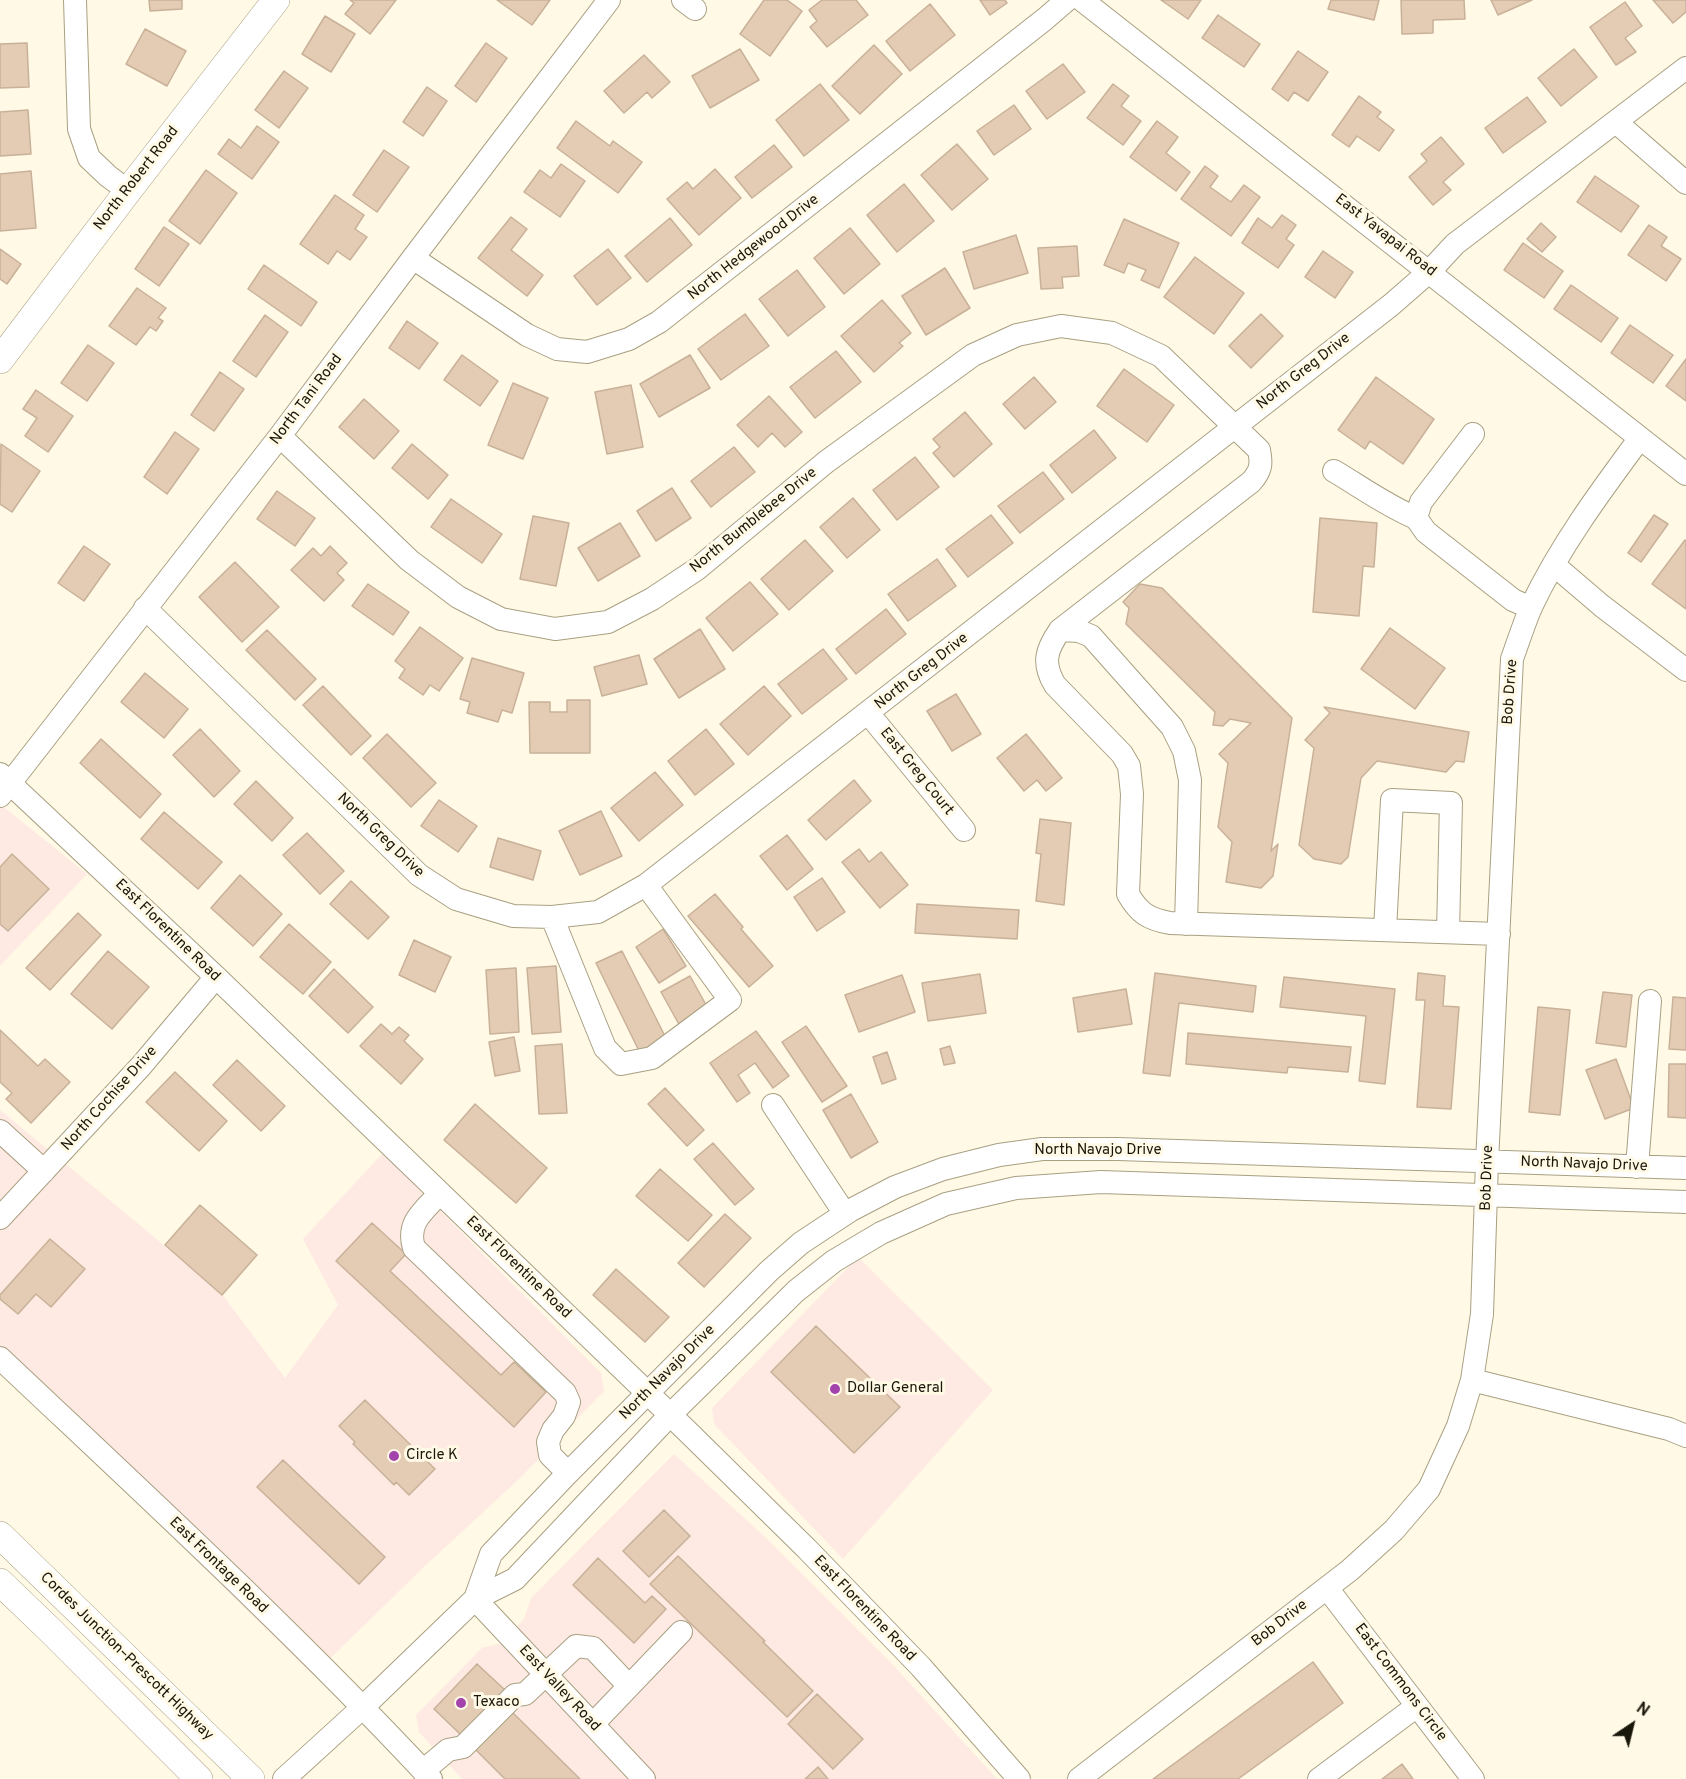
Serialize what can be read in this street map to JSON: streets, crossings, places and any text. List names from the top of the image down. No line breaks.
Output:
{"streets":{"main road":["North Robert Road","Cordes Junction–Prescott Highway"],"street":["East Yavapai Road","North Hedgewood Drive","North Greg Drive","North Tani Road","North Bumblebee Drive","Bob Drive","East Greg Court","East Florentine Road","North Cochise Drive","North Navajo Drive","East Frontage Road","East Commons Circle","East Valley Road"]},"crossings":[["East Yavapai Road","North Greg Drive"],["East Yavapai Road","Bob Drive"],["North Hedgewood Drive","North Tani Road"],["North Greg Drive","North Tani Road"],["North Greg Drive","North Bumblebee Drive"],["North Greg Drive","East Greg Court"],["North Tani Road","North Bumblebee Drive"],["North Tani Road","East Florentine Road"],["Bob Drive","North Navajo Drive"],["Bob Drive","East Commons Circle"],["East Florentine Road","North Cochise Drive"],["East Florentine Road","North Navajo Drive"],["North Navajo Drive","East Frontage Road"],["North Navajo Drive","East Valley Road"]],"places":["Dollar General","Circle K","Texaco"],"north":"top right"}
